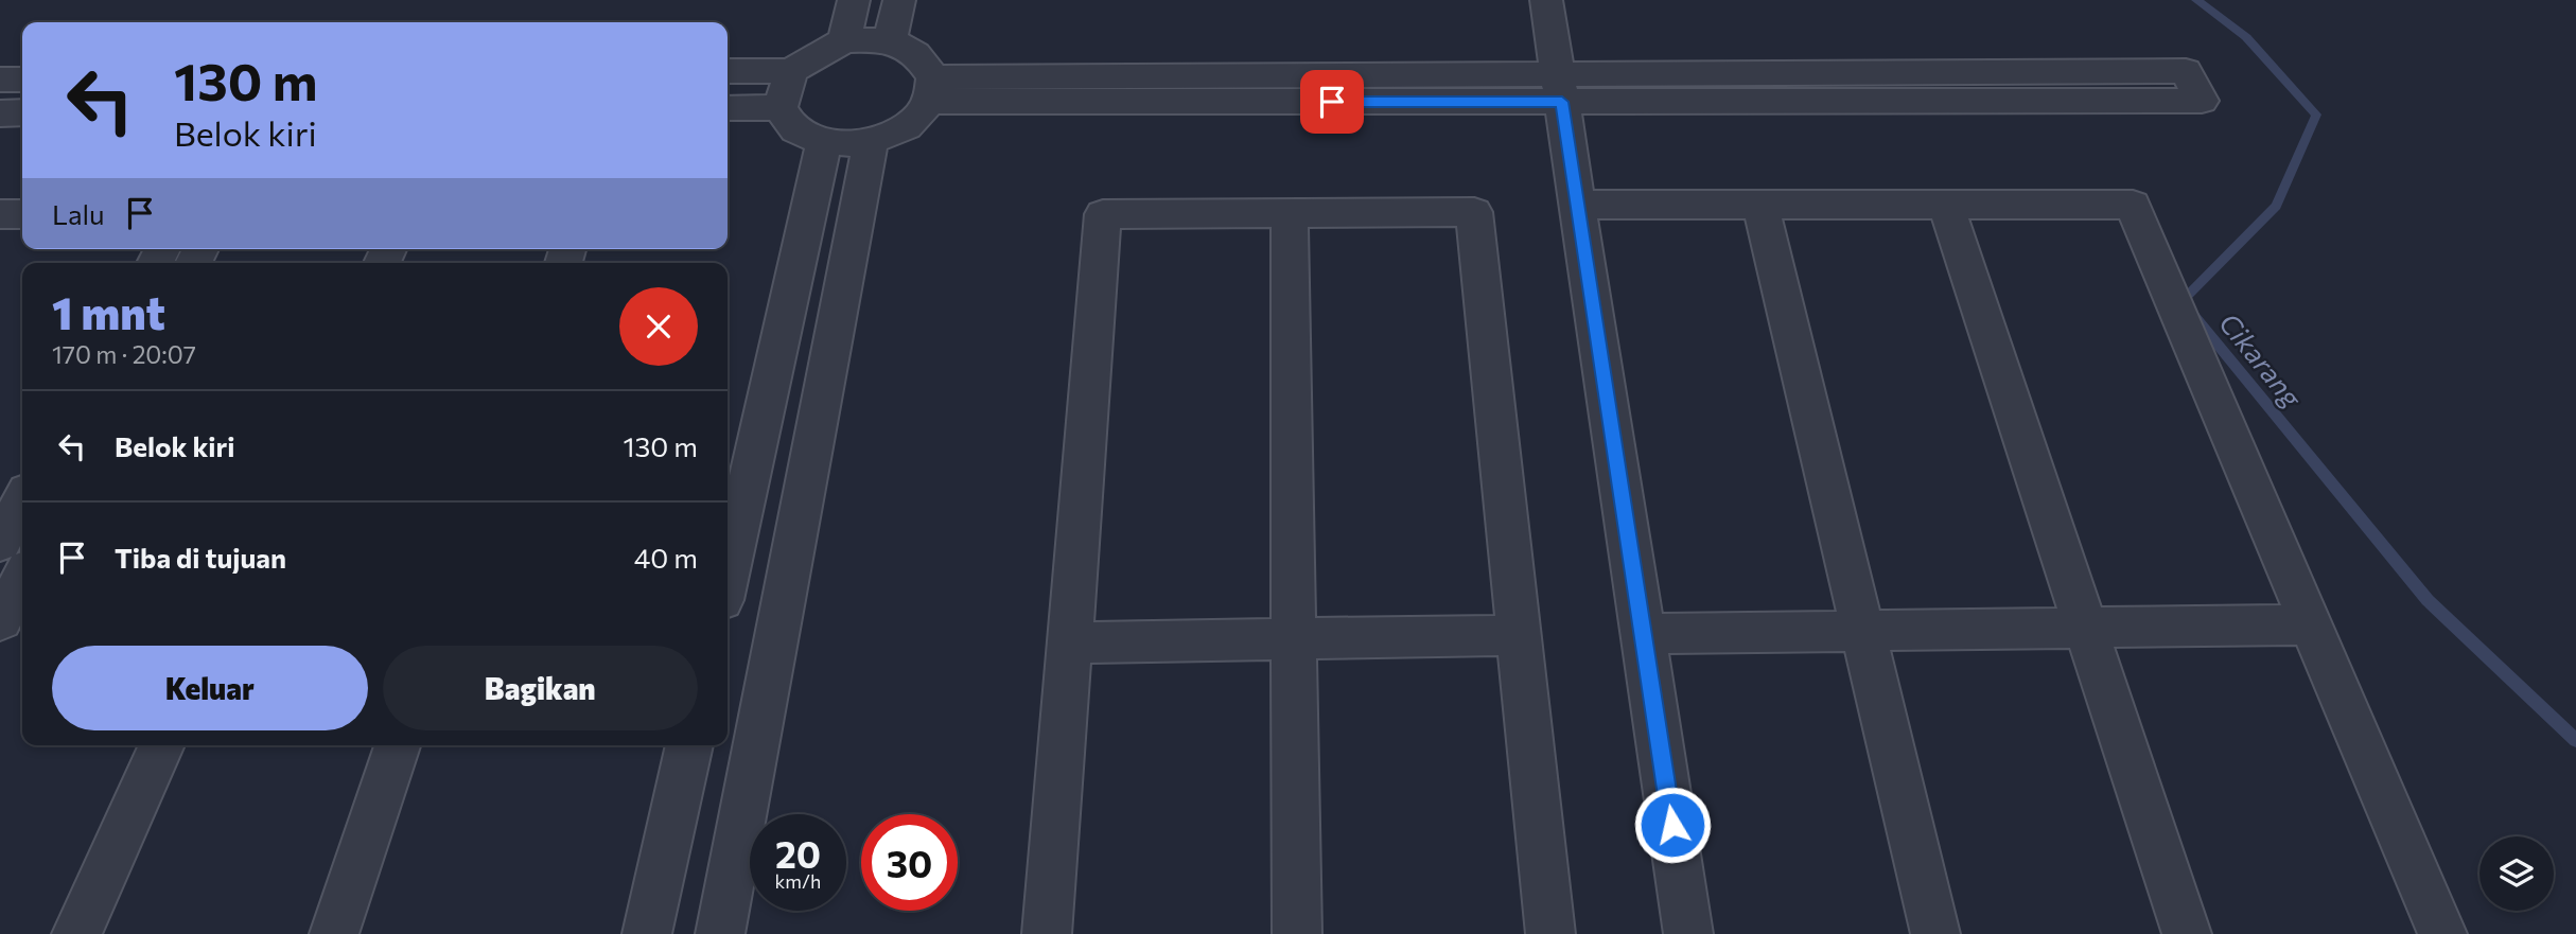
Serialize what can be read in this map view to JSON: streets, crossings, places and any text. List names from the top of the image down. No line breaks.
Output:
{"water":["Cikarang"],"page":{"turn":["130 m","Belok kiri"],"then":"Lalu","heading":["1 mnt","170 m · 20:07"],"list":[{"name":"Belok kiri","value":"130 m"},{"name":"Tiba di tujuan","value":"40 m"}],"buttons":["Keluar","Bagikan"],"speed":"20 km/h","limit":"30"}}
